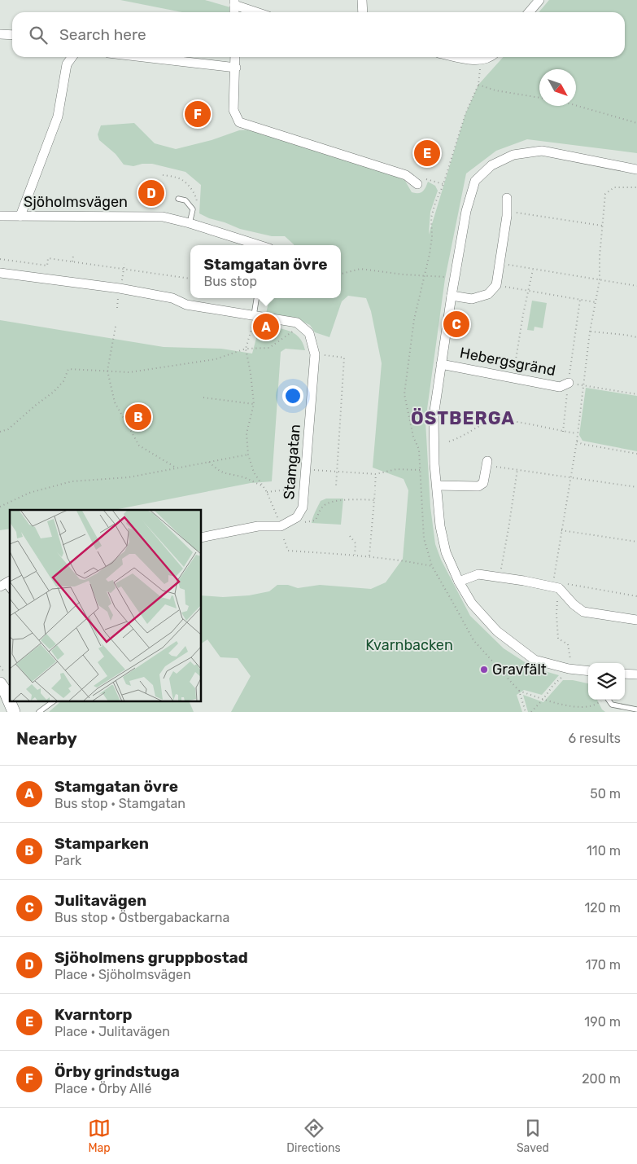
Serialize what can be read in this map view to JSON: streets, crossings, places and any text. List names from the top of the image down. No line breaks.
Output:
{"streets":{"street":["Sjöholmsvägen","Hebergsgränd","Stamgatan"]},"districts":["ÖSTBERGA"],"parks":["Kvarnbacken"],"places":["Gravfält"],"north":"bottom right","page":{"search":"Search here","pins":["F","E","D","C","A","B"],"popup":["Stamgatan övre","Bus stop"],"heading":["Nearby","6 results"],"list":[{"mark":"A","name":"Stamgatan övre","note":"Bus stop · Stamgatan","value":"50 m"},{"mark":"B","name":"Stamparken","note":"Park","value":"110 m"},{"mark":"C","name":"Julitavägen","note":"Bus stop · Östbergabackarna","value":"120 m"},{"mark":"D","name":"Sjöholmens gruppbostad","note":"Place · Sjöholmsvägen","value":"170 m"},{"mark":"E","name":"Kvarntorp","note":"Place · Julitavägen","value":"190 m"},{"mark":"F","name":"Örby grindstuga","note":"Place · Örby Allé","value":"200 m"}],"nav":["Map","Directions","Saved"]}}
